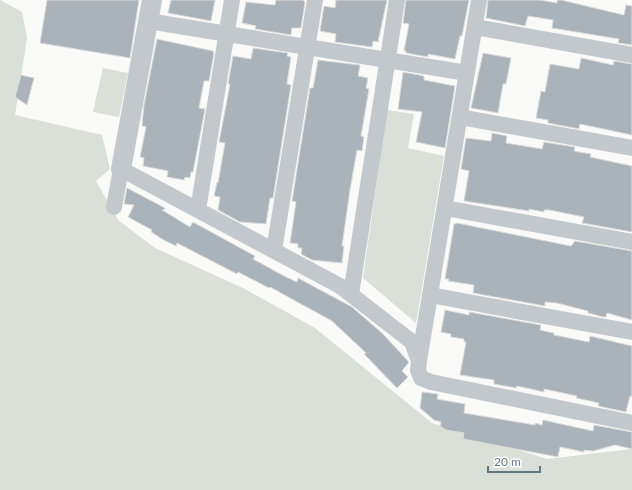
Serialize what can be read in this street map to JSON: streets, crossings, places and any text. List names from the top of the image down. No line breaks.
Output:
{"scale_bar":"20 m"}
